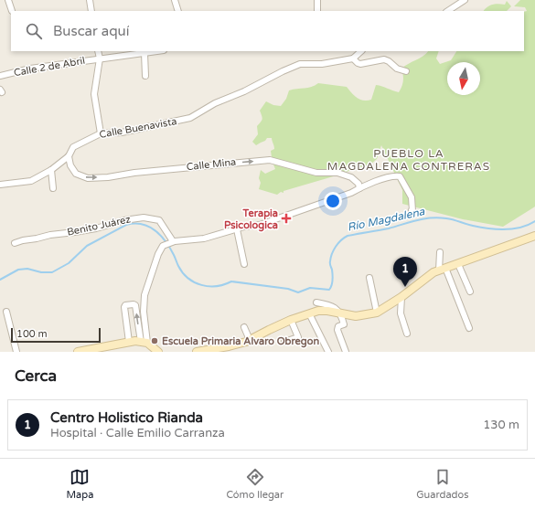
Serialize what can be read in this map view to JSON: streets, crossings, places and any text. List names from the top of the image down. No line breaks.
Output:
{"streets":{"street":["Calle 2 de Abril","Calle Buenavista","Calle Mina","Benito Juárez"]},"crossings":[["Calle Buenavista","Calle Mina"]],"one_way":["Calle Mina"],"districts":["PUEBLO LA MAGDALENA CONTRERAS"],"water":["Río Magdalena"],"places":{"health":["Terapia Psicologica"],"other":["Escuela Primaria Alvaro Obregon"]},"scale_bar":"100 m","north":"bottom","page":{"search":"Buscar aquí","pins":"1","scale":"100 m","heading":"Cerca","list":[{"mark":"1","name":"Centro Holistico Rianda","note":"Hospital · Calle Emilio Carranza","value":"130 m"}],"nav":["Mapa","Cómo llegar","Guardados"]}}
